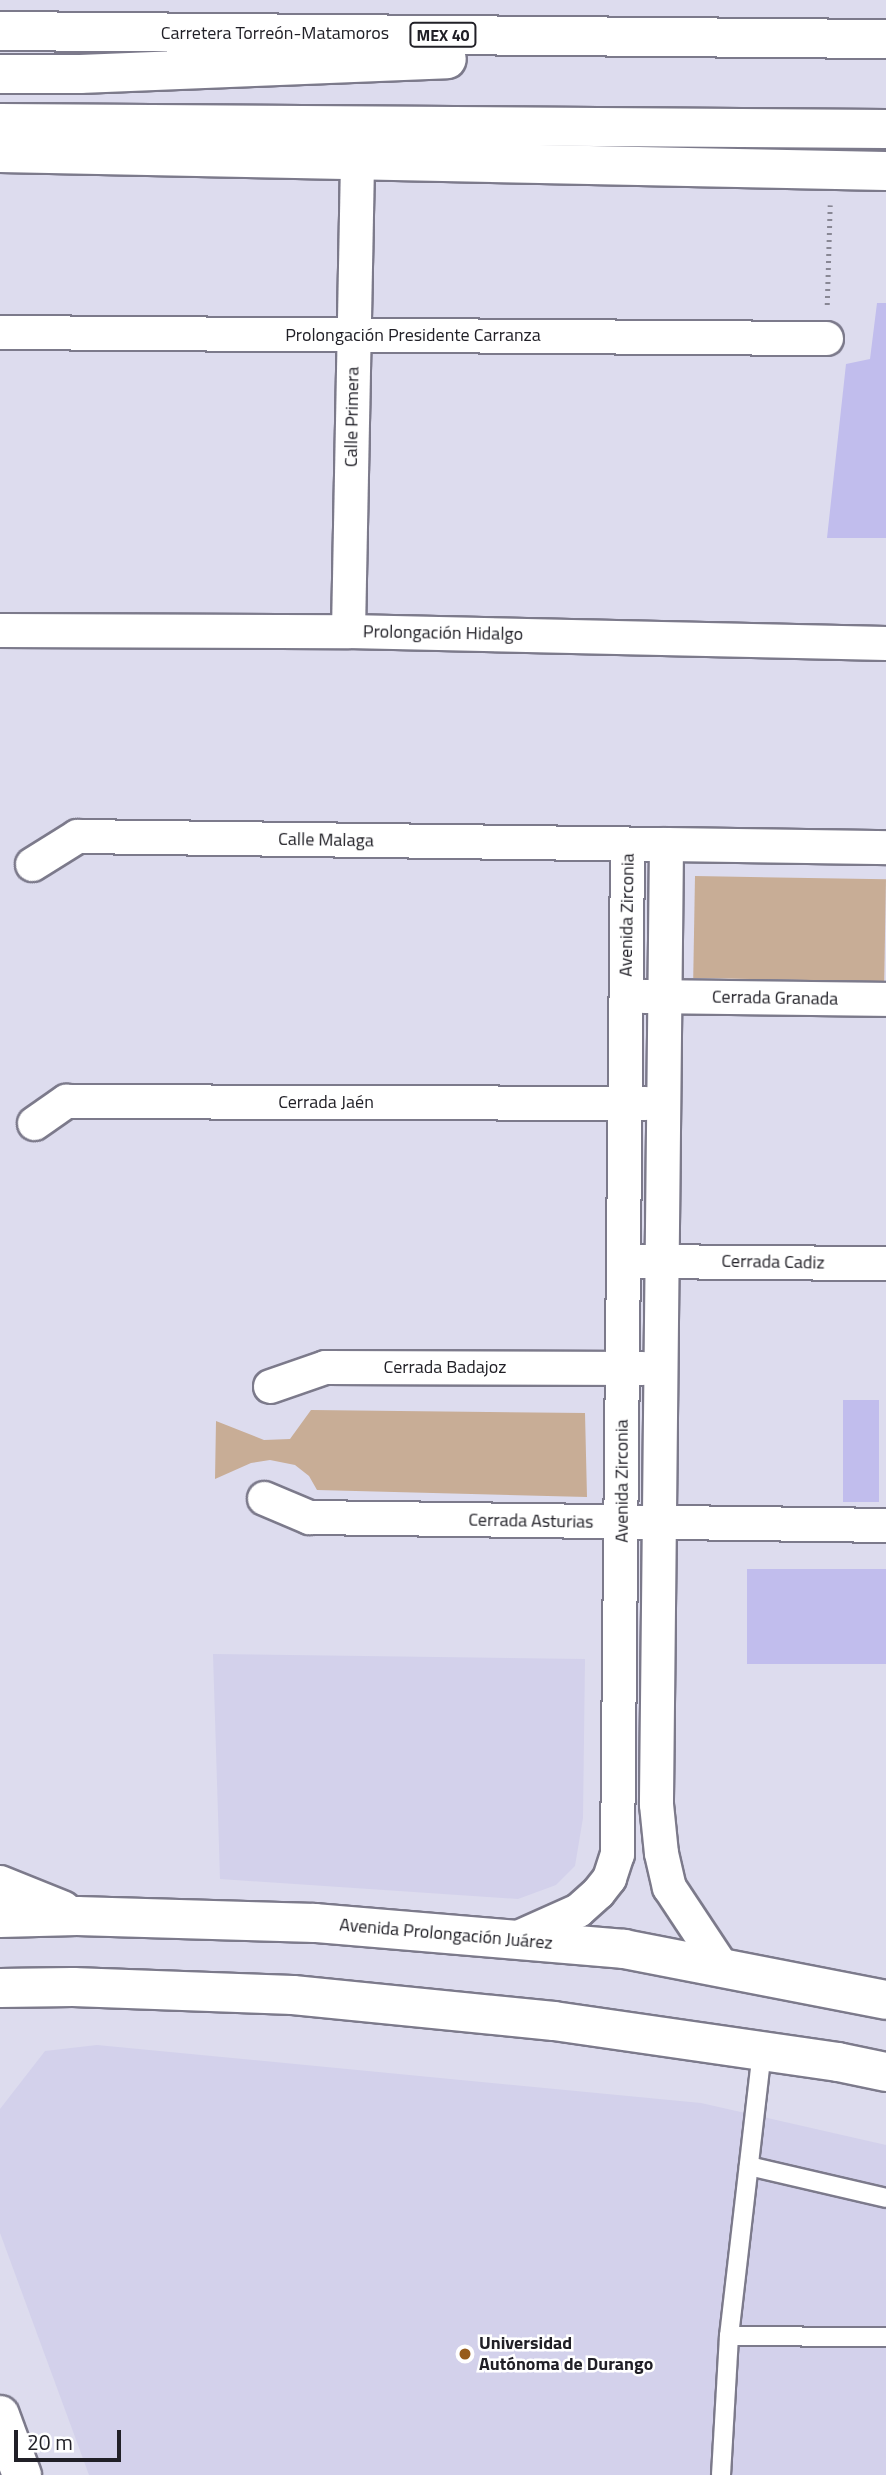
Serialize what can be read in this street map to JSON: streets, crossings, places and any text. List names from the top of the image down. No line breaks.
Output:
{"streets":{"main road":["Carretera Torreón-Matamoros","MEX 40","Avenida Prolongación Juárez"],"street":["Prolongación Presidente Carranza","Calle Primera","Prolongación Hidalgo","Calle Malaga","Avenida Zirconia","Cerrada Granada","Cerrada Jaén","Cerrada Cadiz","Cerrada Badajoz","Cerrada Asturias"]},"crossings":[["Prolongación Presidente Carranza","Calle Primera"],["Calle Primera","Prolongación Hidalgo"],["Calle Malaga","Avenida Zirconia"],["Avenida Zirconia","Cerrada Granada"],["Avenida Zirconia","Cerrada Jaén"],["Avenida Zirconia","Cerrada Cadiz"],["Avenida Zirconia","Cerrada Badajoz"],["Avenida Zirconia","Cerrada Asturias"],["Avenida Zirconia","Avenida Prolongación Juárez"]],"places":["Universidad Autónoma de Durango"],"scale_bar":"20 m"}
